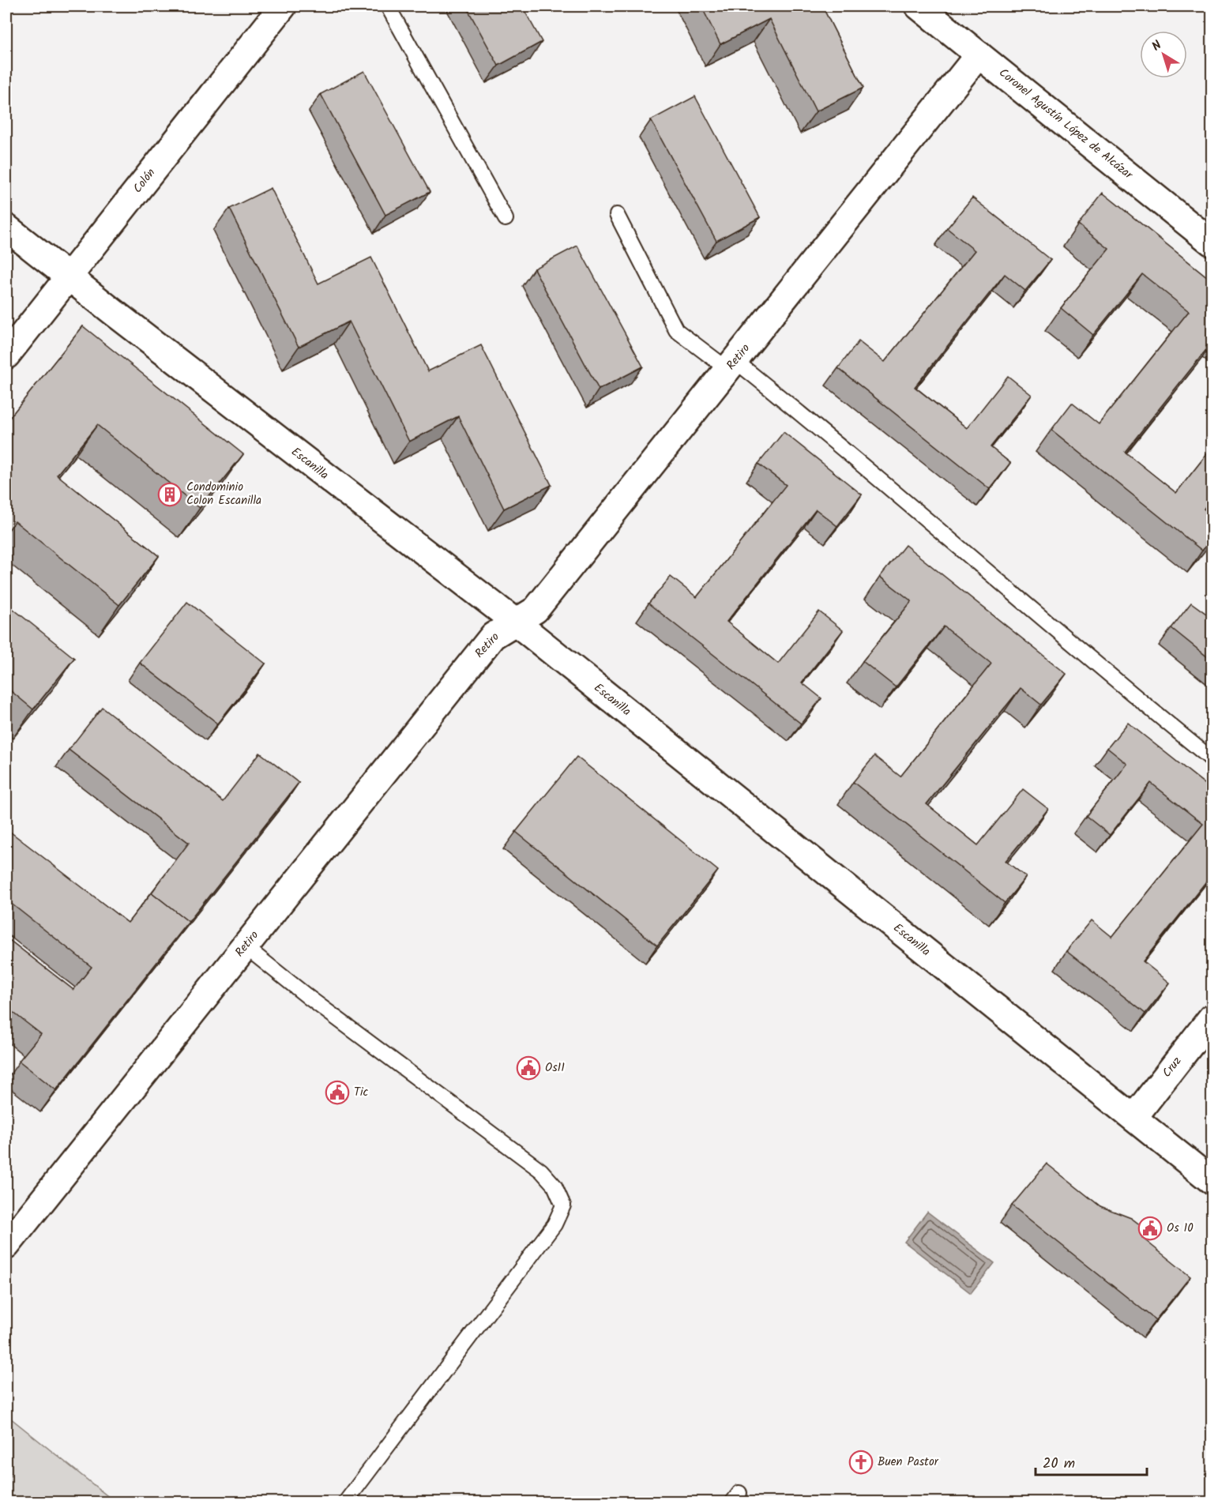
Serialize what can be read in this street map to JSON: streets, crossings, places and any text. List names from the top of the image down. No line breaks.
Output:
{"streets":{"street":["Coronel Agustín López de Alcázar","Colón","Retiro","Escanilla","Cruz"]},"crossings":[["Coronel Agustín López de Alcázar","Retiro"],["Colón","Escanilla"],["Retiro","Escanilla"],["Escanilla","Cruz"]],"places":{"building":["Condominio Colon Escanilla"],"public building":["Os11","Tic","Os 10"],"church":["Buen Pastor"]},"scale_bar":"20 m","north":"top left"}
